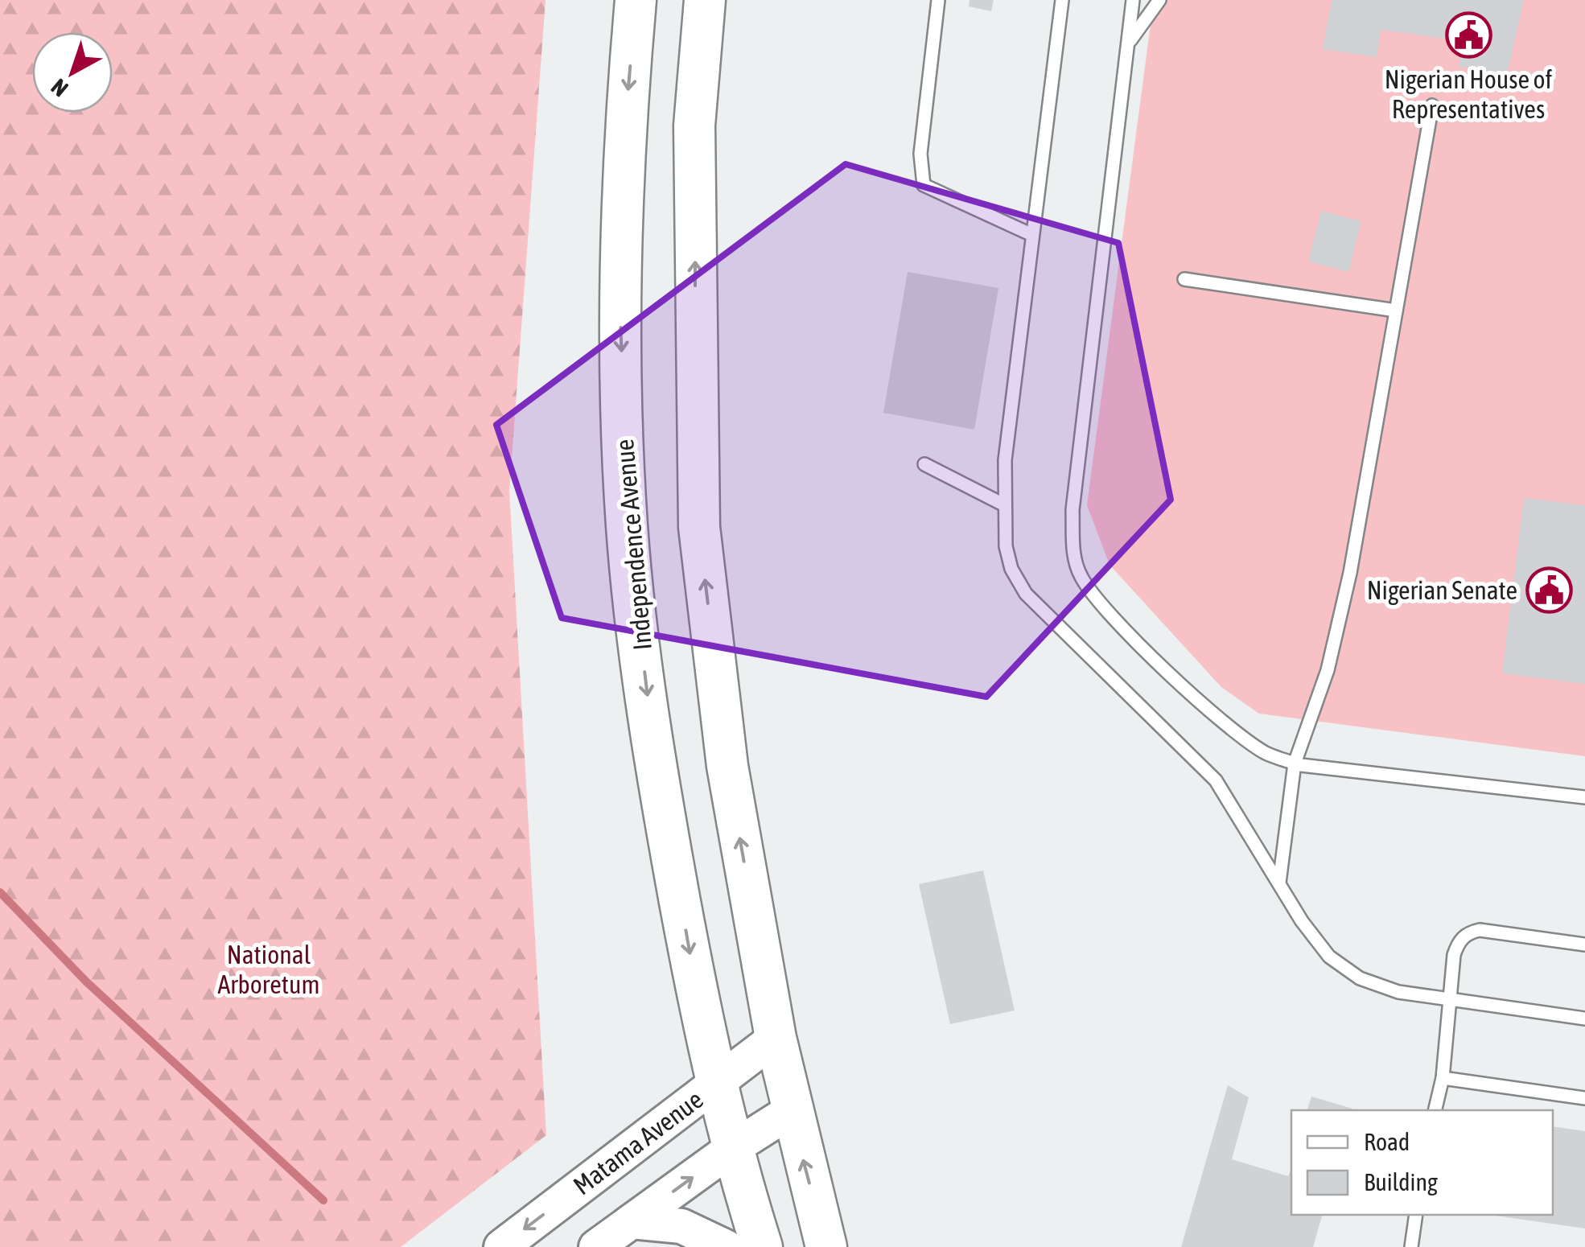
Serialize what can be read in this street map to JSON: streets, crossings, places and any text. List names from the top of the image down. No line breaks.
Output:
{"streets":{"main road":["Independence Avenue","Matama Avenue"]},"crossings":[["Independence Avenue","Matama Avenue"]],"parks":["National Arboretum"],"places":{"public building":["Nigerian House of Representatives","Nigerian Senate"]},"legend":["Road","Building"],"north":"bottom left"}
